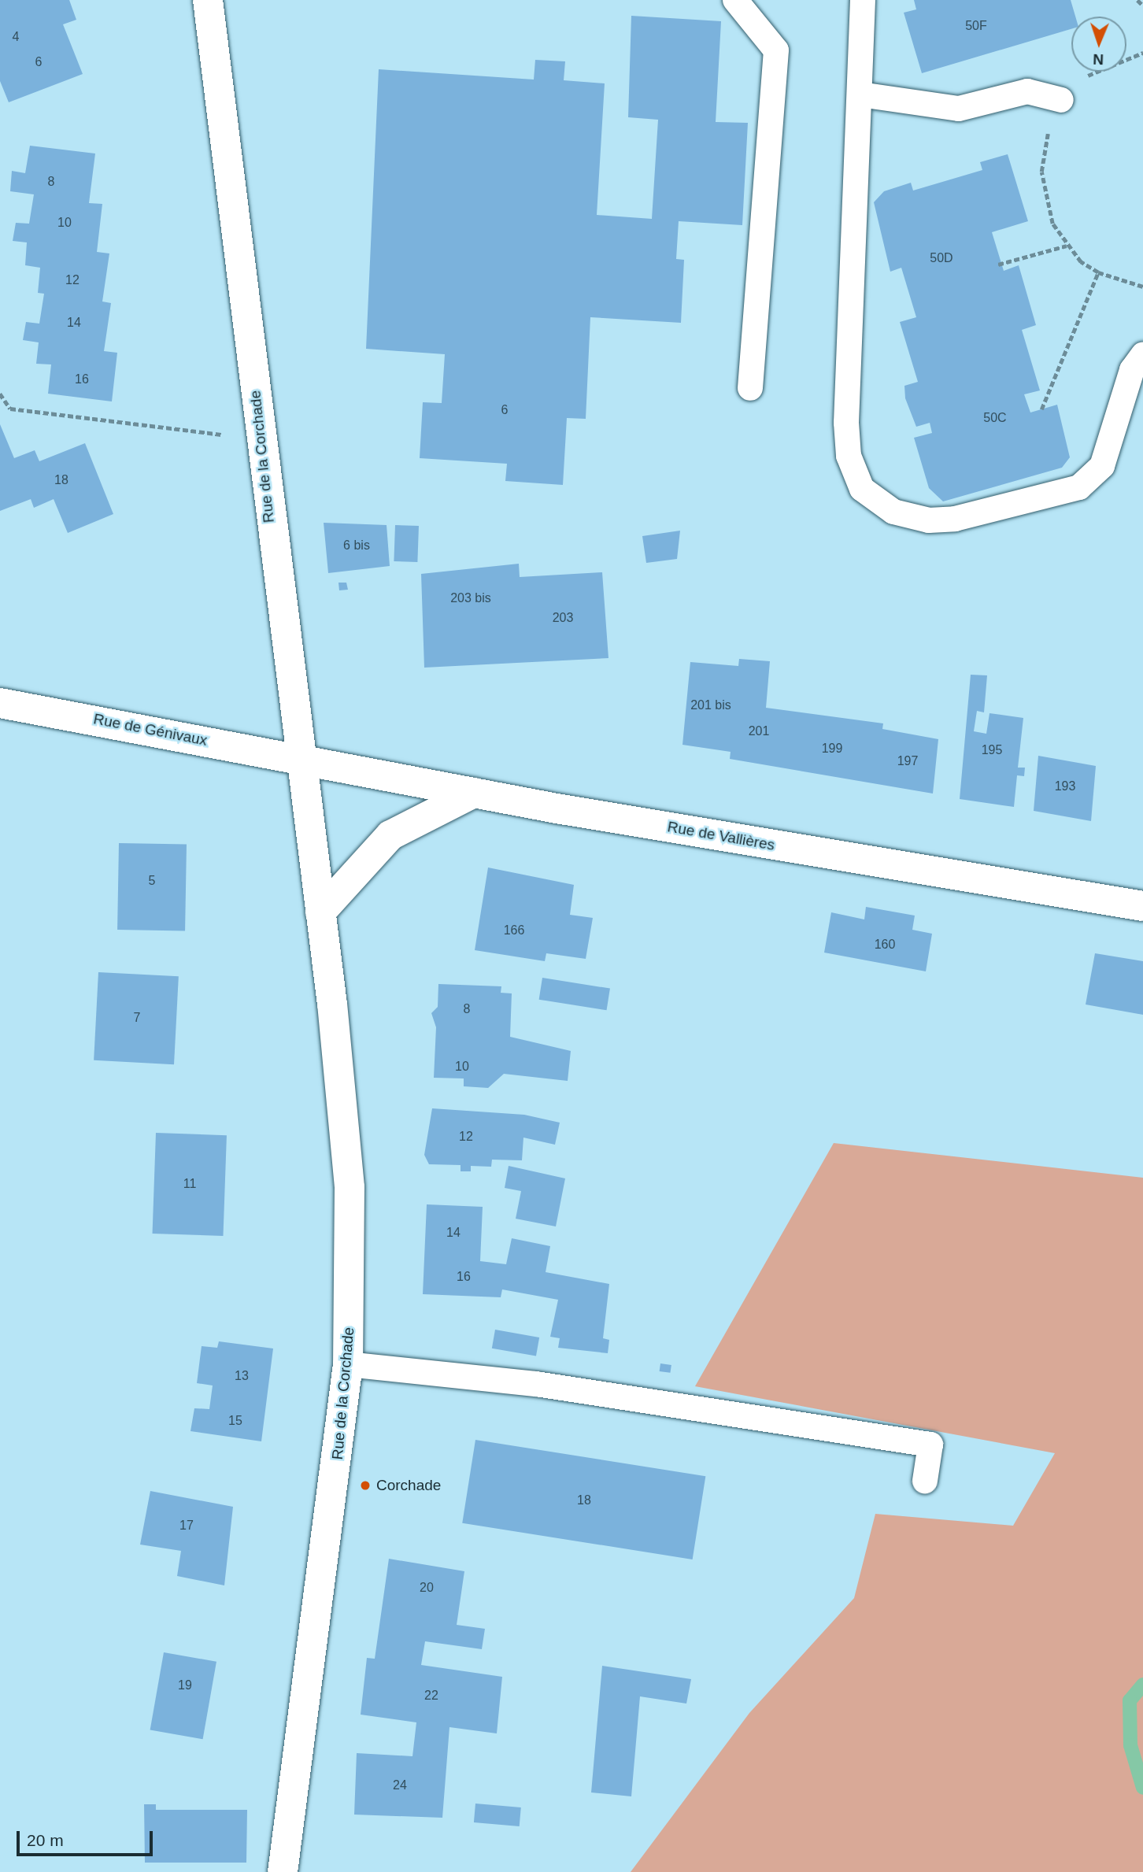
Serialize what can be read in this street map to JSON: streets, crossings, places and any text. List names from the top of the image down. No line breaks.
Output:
{"streets":{"main road":["Rue de la Corchade","Rue de Génivaux","Rue de Vallières"]},"crossings":[["Rue de la Corchade","Rue de Génivaux"],["Rue de la Corchade","Rue de Vallières"],["Rue de Génivaux","Rue de Vallières"]],"places":["Corchade"],"house_numbers":["50F","4","6","8","10","50D","12","14","16","6","50C","18","6 bis","203 bis","203","201 bis","201","199","195","197","193","5","166","160","8","7","10","12","11","14","16","13","15","18","17","20","19","22","24"],"scale_bar":"20 m","north":"bottom"}
